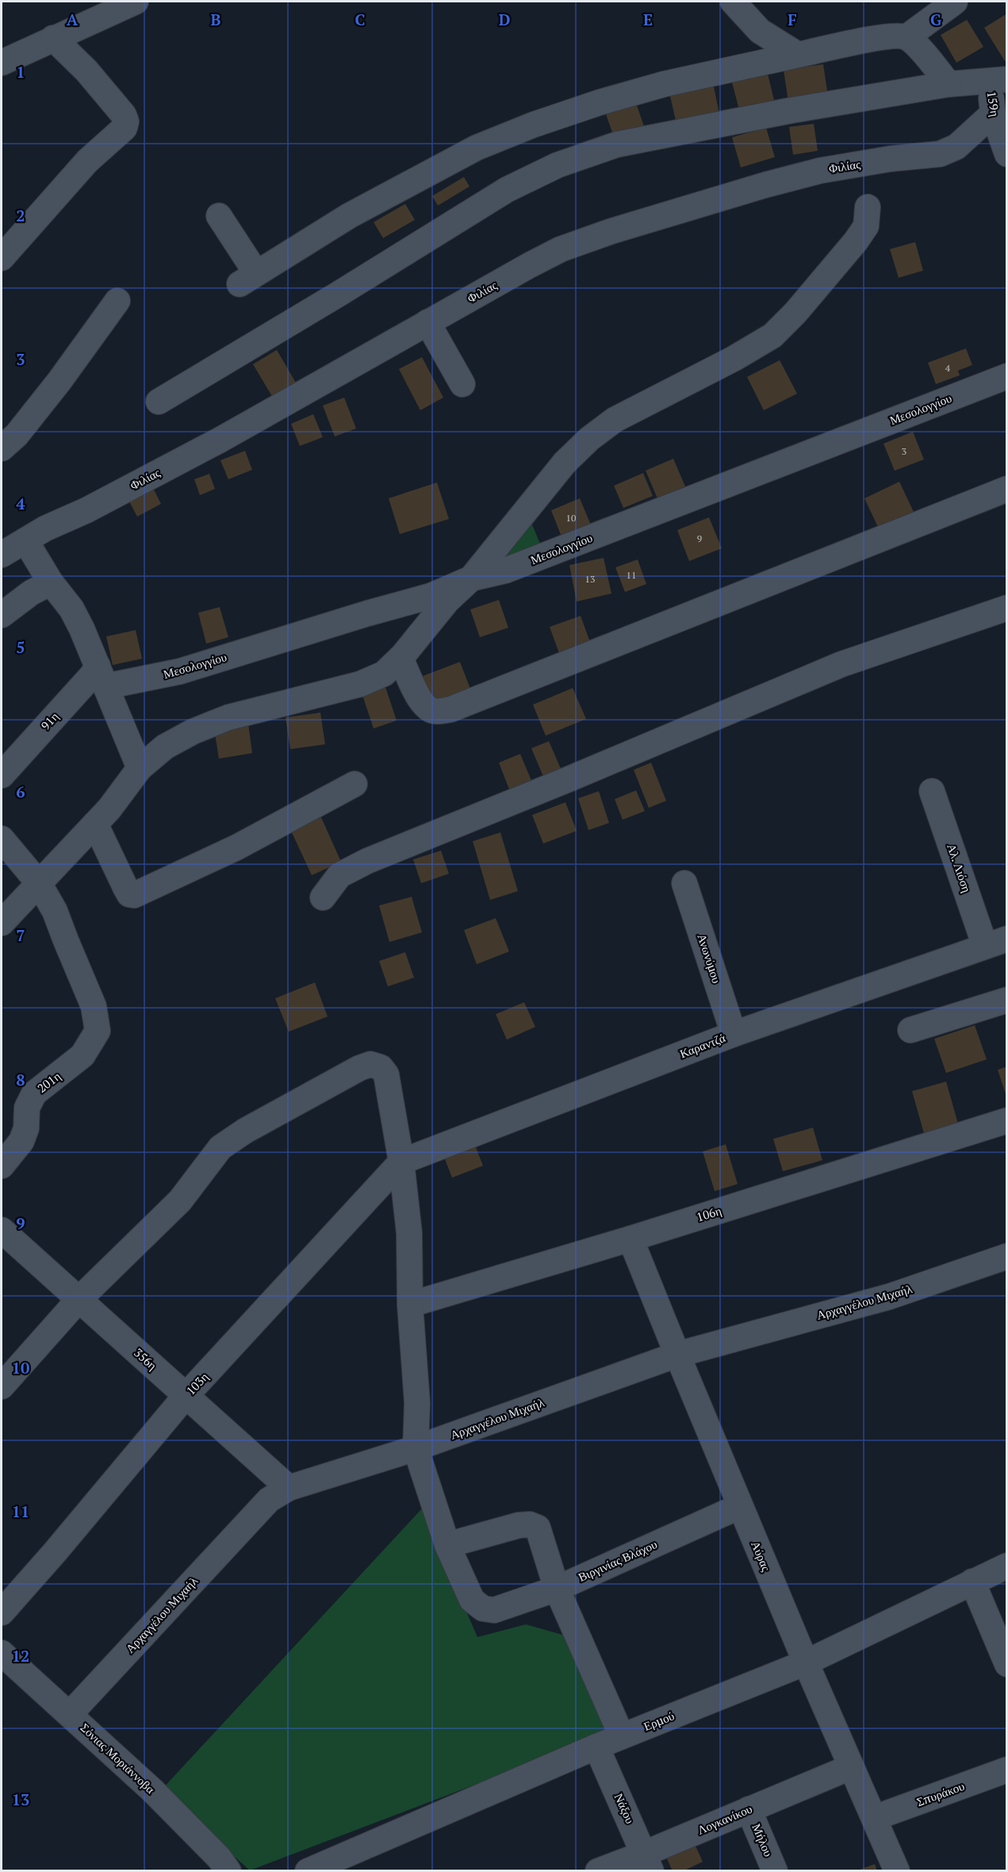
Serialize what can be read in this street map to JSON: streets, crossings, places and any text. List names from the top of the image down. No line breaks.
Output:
{"streets":{"street":["159η","Φιλίας","Μεσολογγίου","91η","Αλ. Λιόση","Ανωνύμου","Καραντζά","201η","106η","Αρχαγγέλου Μιχαήλ","356η","103η","Αύρας","Βιργινίας Βλάχου","Ερμού","Σόνιας Μοριάννοβα","Σπυράκου","Νάξου","Λογκανίκου","Μήλου"]},"crossings":[["159η","Φιλίας"],["Μεσολογγίου","91η"],["Αλ. Λιόση","Καραντζά"],["Ανωνύμου","Καραντζά"],["Καραντζά","103η"],["106η","Αύρας"],["Αρχαγγέλου Μιχαήλ","356η"],["Αρχαγγέλου Μιχαήλ","Αύρας"],["Αρχαγγέλου Μιχαήλ","Σόνιας Μοριάννοβα"],["356η","103η"],["Αύρας","Βιργινίας Βλάχου"],["Αύρας","Ερμού"],["Αύρας","Σπυράκου"],["Αύρας","Λογκανίκου"],["Ερμού","Νάξου"],["Νάξου","Λογκανίκου"],["Λογκανίκου","Μήλου"]],"house_numbers":["4","3","10","9","11","13"],"grid":{"columns":["A","B","C","D","E","F","G"],"rows":["1","2","3","4","5","6","7","8","9","10","11","12","13"]}}
